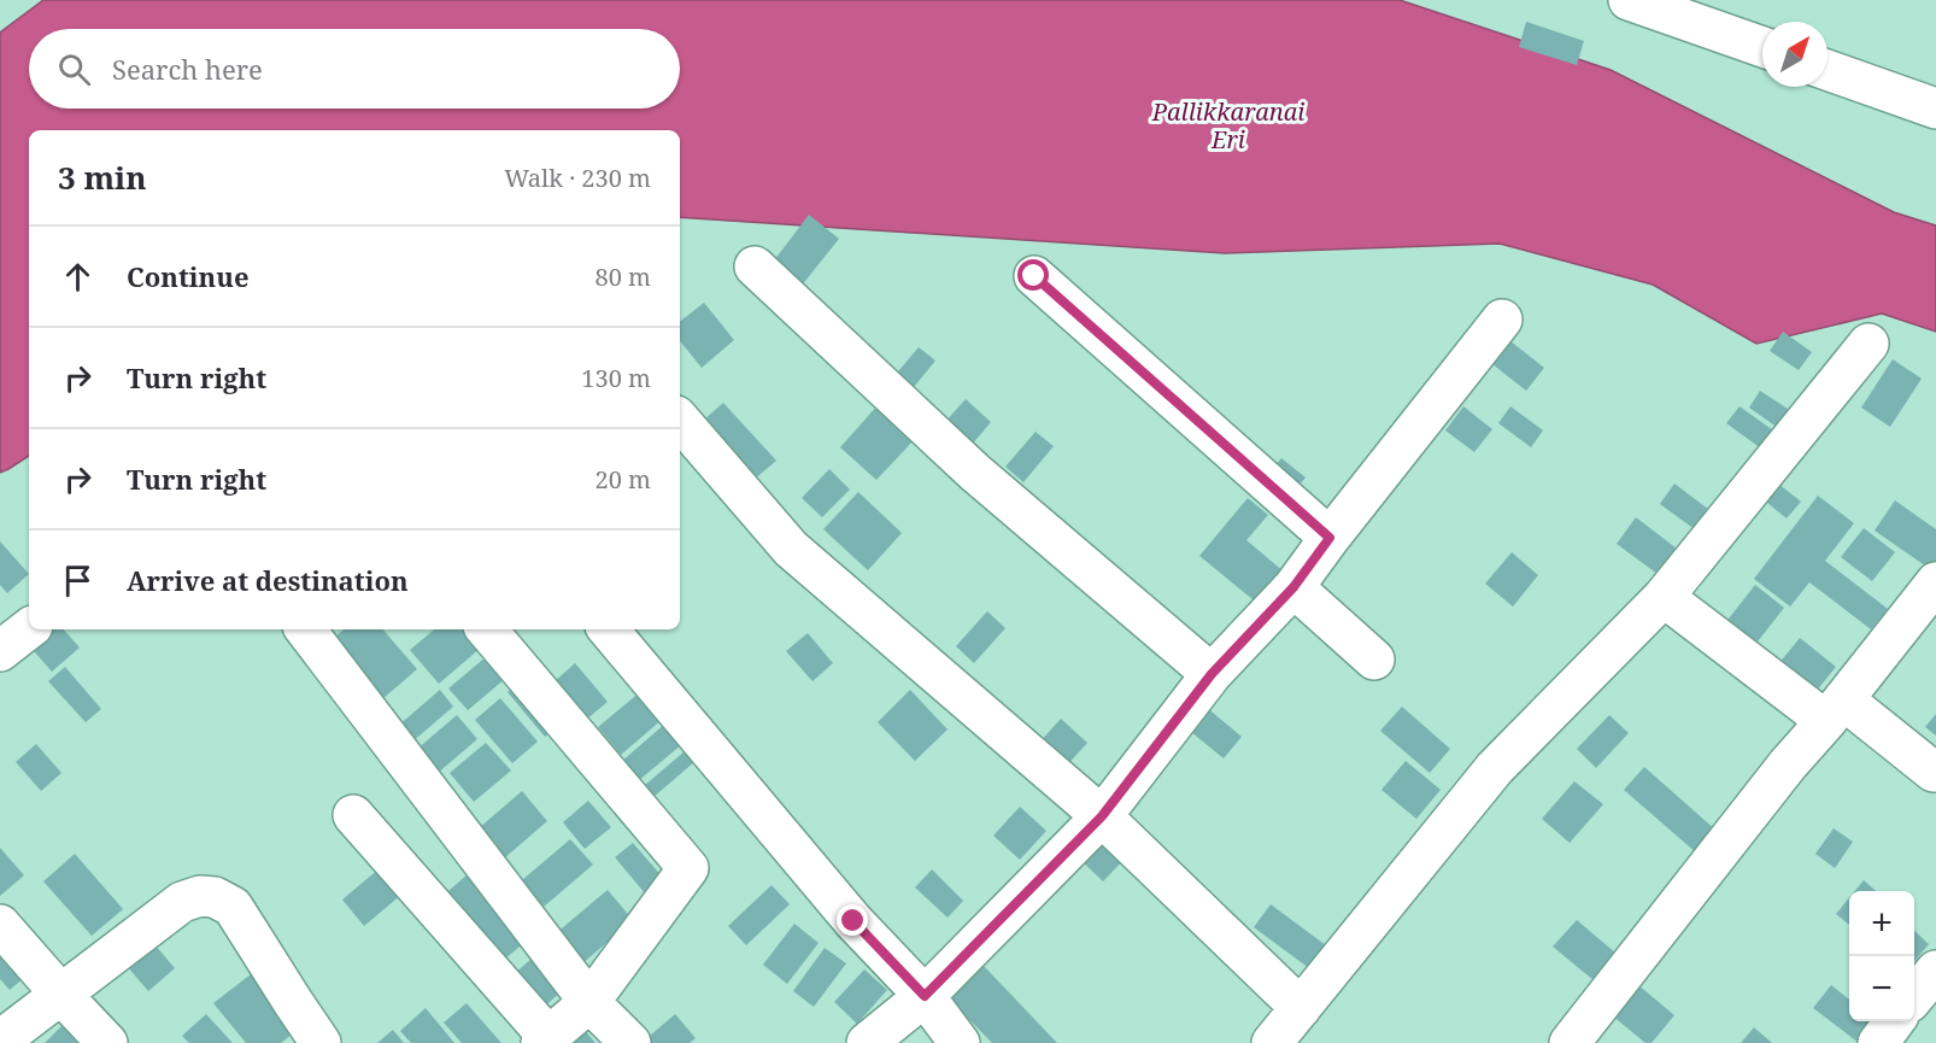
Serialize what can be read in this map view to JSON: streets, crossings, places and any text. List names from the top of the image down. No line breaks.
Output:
{"water":["Pallikkaranai Eri"],"north":"top right","page":{"search":"Search here","heading":["3 min","Walk · 230 m"],"list":[["Continue","80 m"],["Turn right","130 m"],["Turn right","20 m"],"Arrive at destination"],"map_buttons":["+","−"]}}
